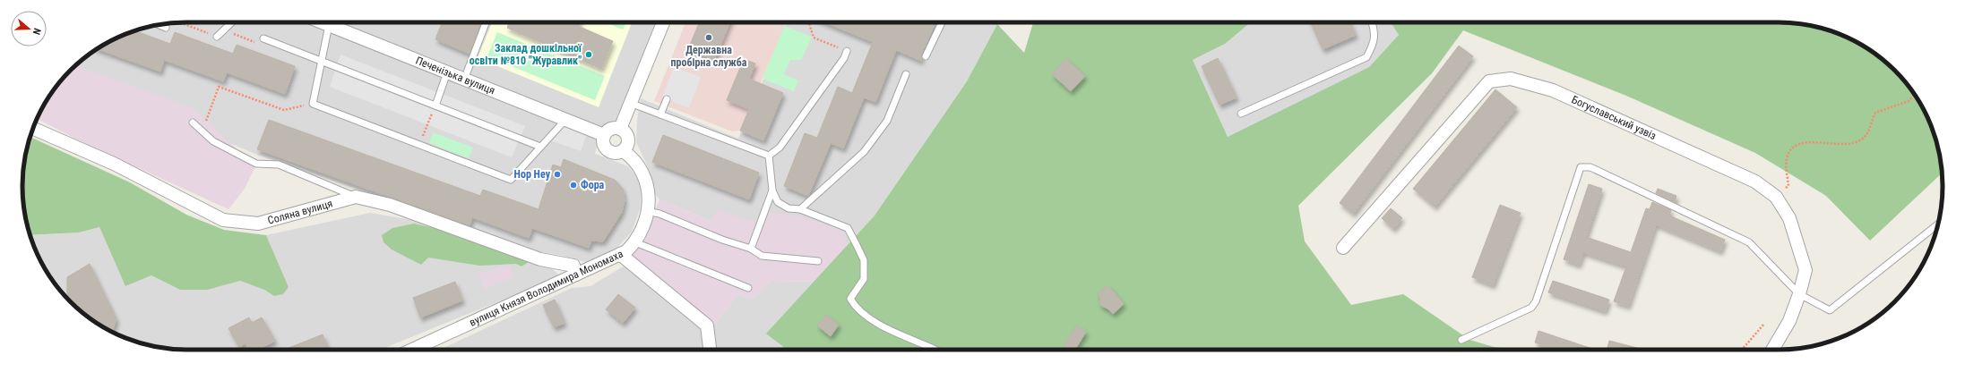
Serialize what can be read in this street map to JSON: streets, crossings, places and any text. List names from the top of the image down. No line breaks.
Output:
{"streets":{"street":["Печенізька вулиця","Богуславський узвіз","Соляна вулиця","вулиця Князя Володимира Мономаха"]},"crossings":[["Печенізька вулиця","вулиця Князя Володимира Мономаха"],["Соляна вулиця","вулиця Князя Володимира Мономаха"]],"places":["Державна пробірна служба","Заклад дошкільної освіти №810 \"Журавлик\"","Hop Hey","Фора"],"north":"right"}
